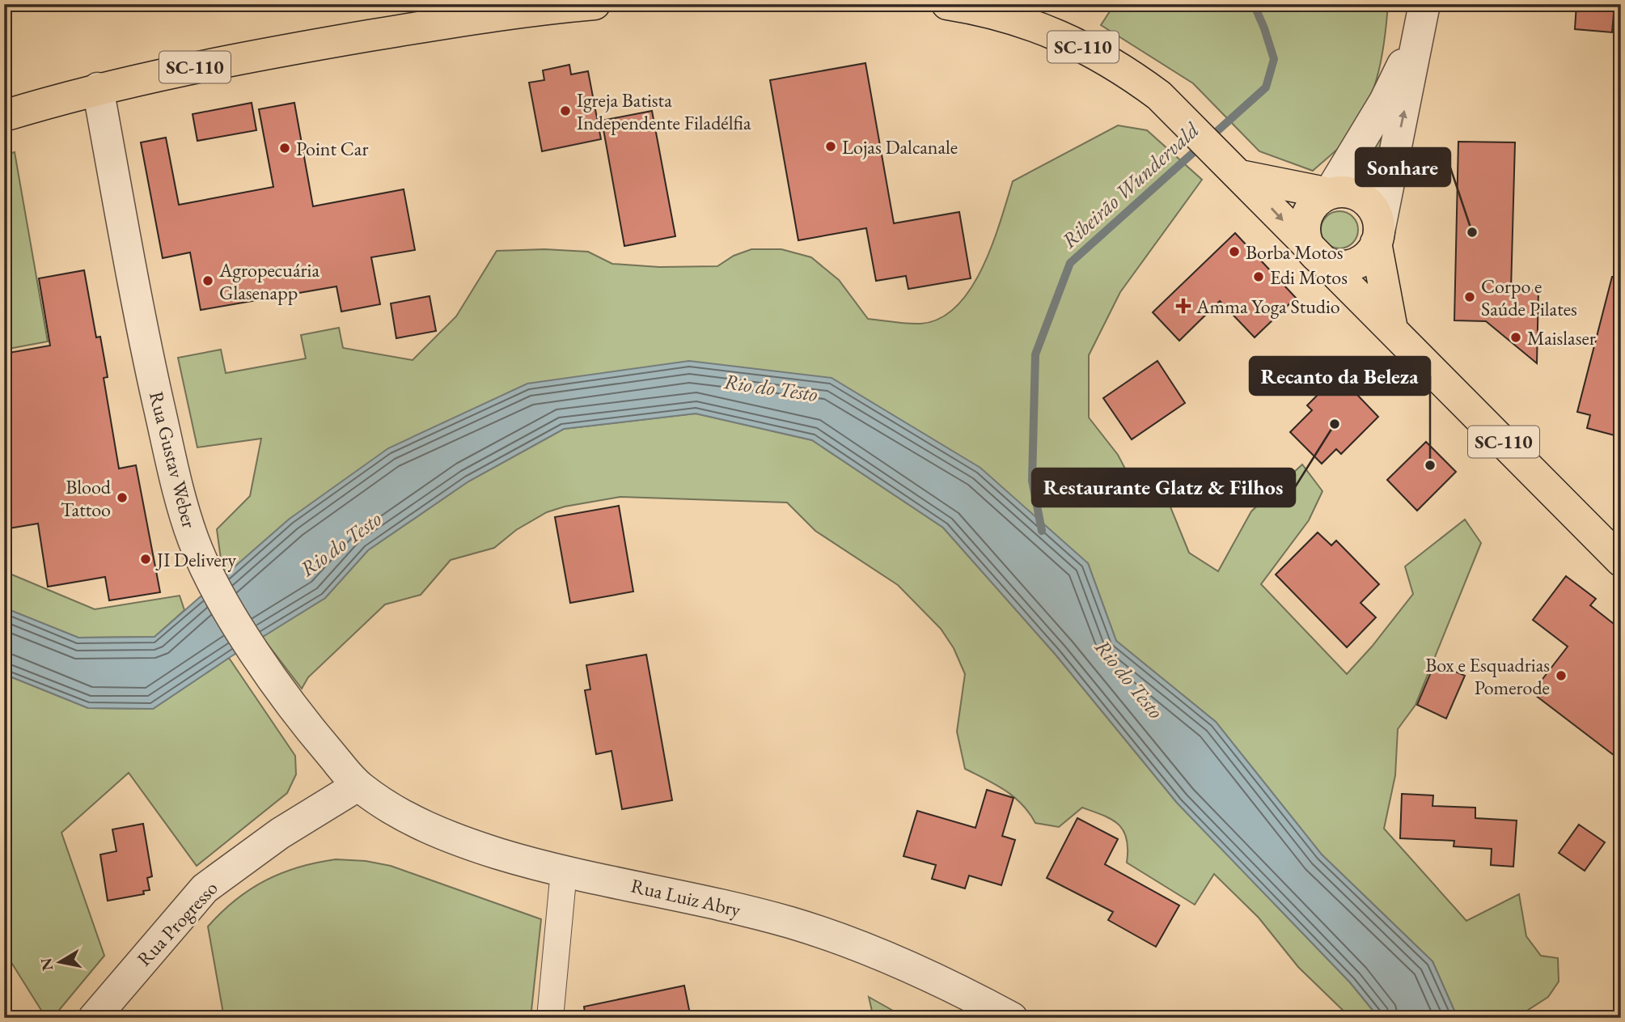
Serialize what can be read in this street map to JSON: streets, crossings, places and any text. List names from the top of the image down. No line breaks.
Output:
{"streets":{"main road":["SC-110"],"street":["Rua Gustav Weber","Rua Luiz Abry","Rua Progresso"]},"crossings":[["SC-110","Rua Gustav Weber"],["Rua Gustav Weber","Rua Luiz Abry"],["Rua Gustav Weber","Rua Progresso"],["Rua Luiz Abry","Rua Progresso"]],"water":["Ribeirão Wundervald","Rio do Testo"],"places":{"other":["Igreja Batista Independente Filadélfia","Lojas Dalcanale","Point Car","Sonhare","Borba Motos","Edi Motos","Agropecuária Glasenapp","Corpo e Saúde Pilates","Maislaser","Restaurante Glatz & Filhos","Recanto da Beleza","Blood Tattoo","JI Delivery","Box e Esquadrias Pomerode"],"health":["Amma Yoga Studio"]},"north":"left"}
